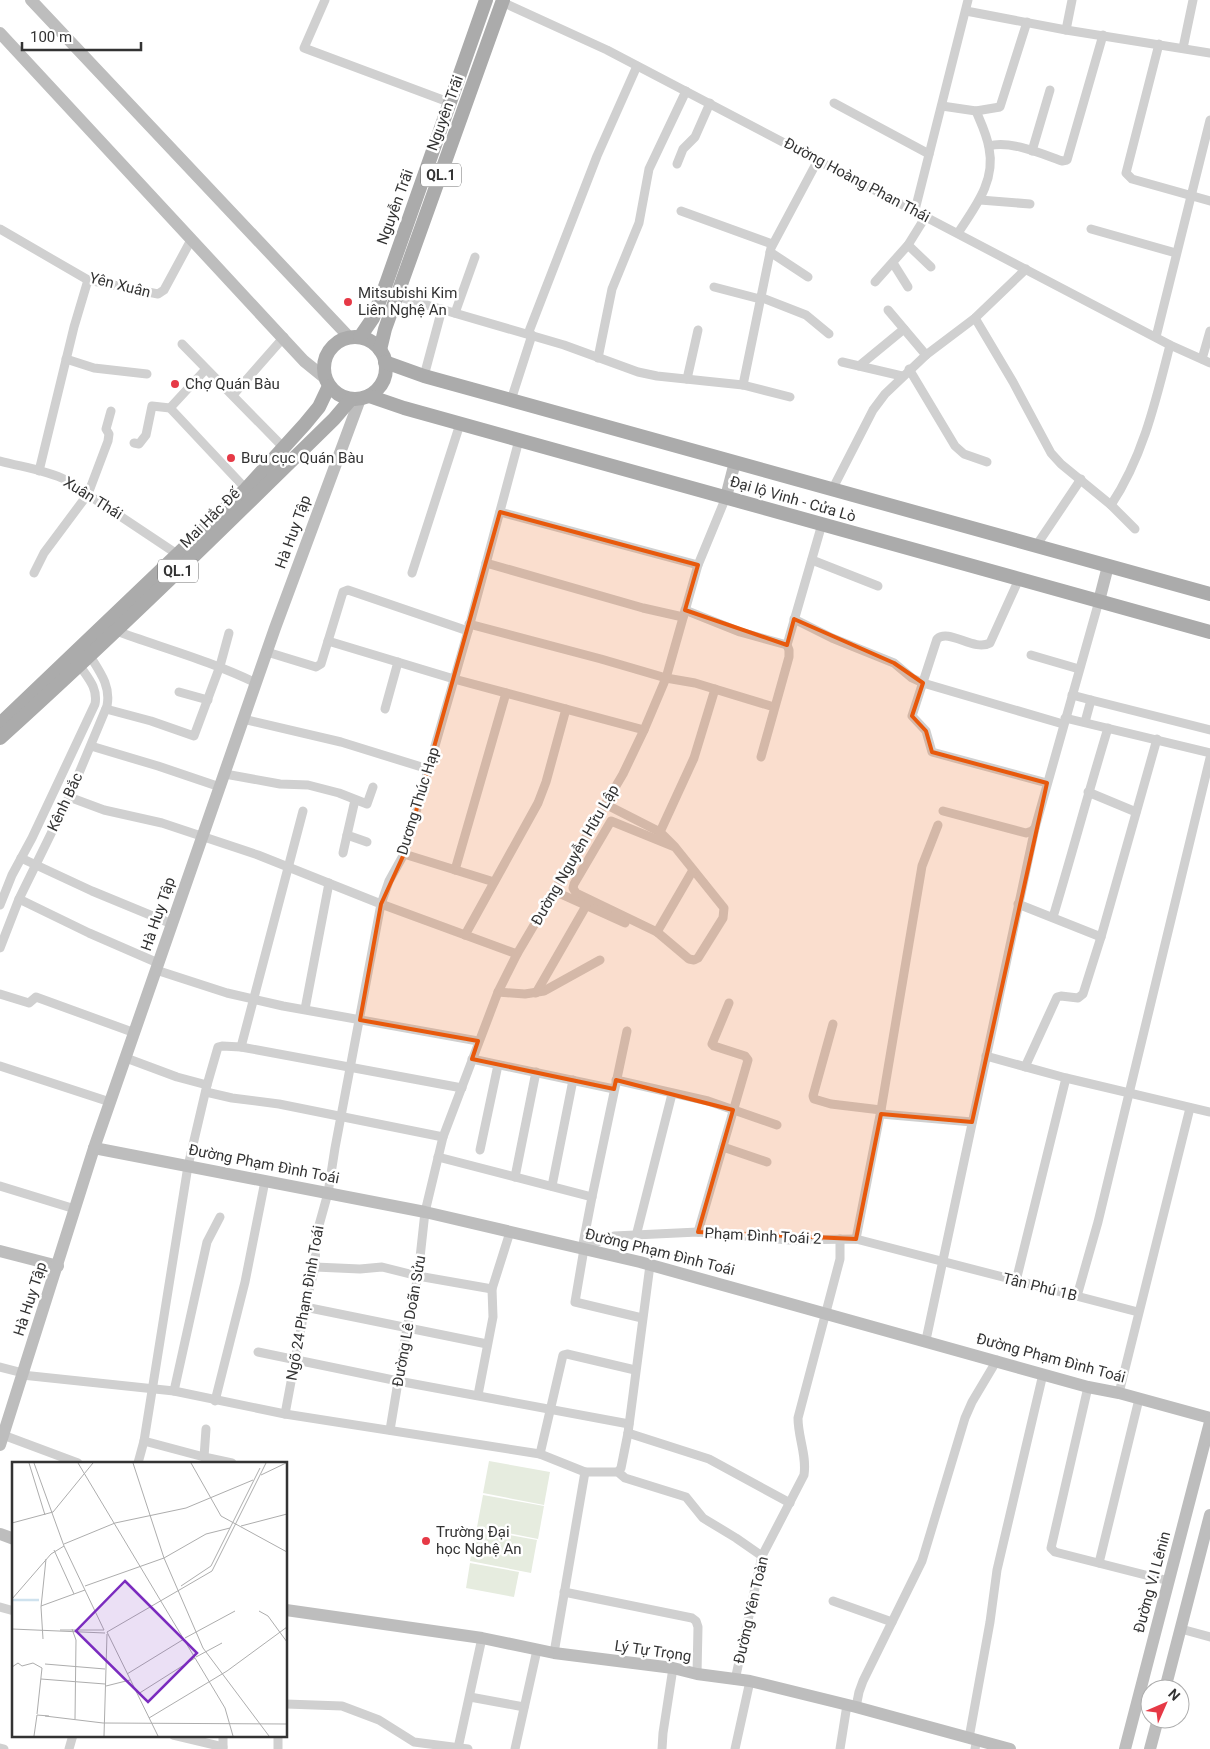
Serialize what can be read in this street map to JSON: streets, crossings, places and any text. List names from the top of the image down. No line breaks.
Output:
{"streets":{"main road":["Nguyên Trãi","QL.1","Nguyễn Trãi","Đại lộ Vinh - Cửa Lò","Mai Hắc Đế"],"street":["Đường Hoàng Phan Thái","Yên Xuân","Xuân Thái","Hà Huy Tập","Dương Thúc Hạp","Kênh Bắc","Đường Nguyễn Hữu Lập","Đường Phạm Đình Toái","Phạm Đình Toái 2","Tân Phú 1B","Ngõ 24 Phạm Đình Toái","Đường Lê Doãn Sửu","Đường V.I Lênin","Đường Yên Toàn","Lý Tự Trọng"]},"crossings":[["Nguyên Trãi","QL.1"],["Nguyên Trãi","Đường Hoàng Phan Thái"],["Nguyên Trãi","Nguyễn Trãi"],["Nguyên Trãi","Đại lộ Vinh - Cửa Lò"],["Nguyên Trãi","Mai Hắc Đế"],["Nguyên Trãi","Hà Huy Tập"],["QL.1","Nguyễn Trãi"],["QL.1","Đại lộ Vinh - Cửa Lò"],["QL.1","Mai Hắc Đế"],["QL.1","Hà Huy Tập"],["Nguyễn Trãi","Đại lộ Vinh - Cửa Lò"],["Nguyễn Trãi","Mai Hắc Đế"],["Nguyễn Trãi","Hà Huy Tập"],["Xuân Thái","Mai Hắc Đế"],["Đại lộ Vinh - Cửa Lò","Mai Hắc Đế"],["Đại lộ Vinh - Cửa Lò","Hà Huy Tập"],["Đại lộ Vinh - Cửa Lò","Dương Thúc Hạp"],["Đại lộ Vinh - Cửa Lò","Đường Nguyễn Hữu Lập"],["Mai Hắc Đế","Hà Huy Tập"],["Mai Hắc Đế","Kênh Bắc"],["Hà Huy Tập","Đường Phạm Đình Toái"],["Dương Thúc Hạp","Đường Phạm Đình Toái"],["Dương Thúc Hạp","Ngõ 24 Phạm Đình Toái"],["Đường Nguyễn Hữu Lập","Đường Phạm Đình Toái"],["Đường Nguyễn Hữu Lập","Đường Lê Doãn Sửu"],["Đường Phạm Đình Toái","Phạm Đình Toái 2"],["Đường Phạm Đình Toái","Ngõ 24 Phạm Đình Toái"],["Đường Phạm Đình Toái","Đường Lê Doãn Sửu"],["Đường Phạm Đình Toái","Đường Yên Toàn"],["Phạm Đình Toái 2","Tân Phú 1B"],["Phạm Đình Toái 2","Đường Yên Toàn"],["Đường Yên Toàn","Lý Tự Trọng"]],"places":["Mitsubishi Kim Liên Nghệ An","Chợ Quán Bàu","Bưu cục Quán Bàu","Trường Đại học Nghệ An"],"scale_bar":"100 m","north":"top right"}
